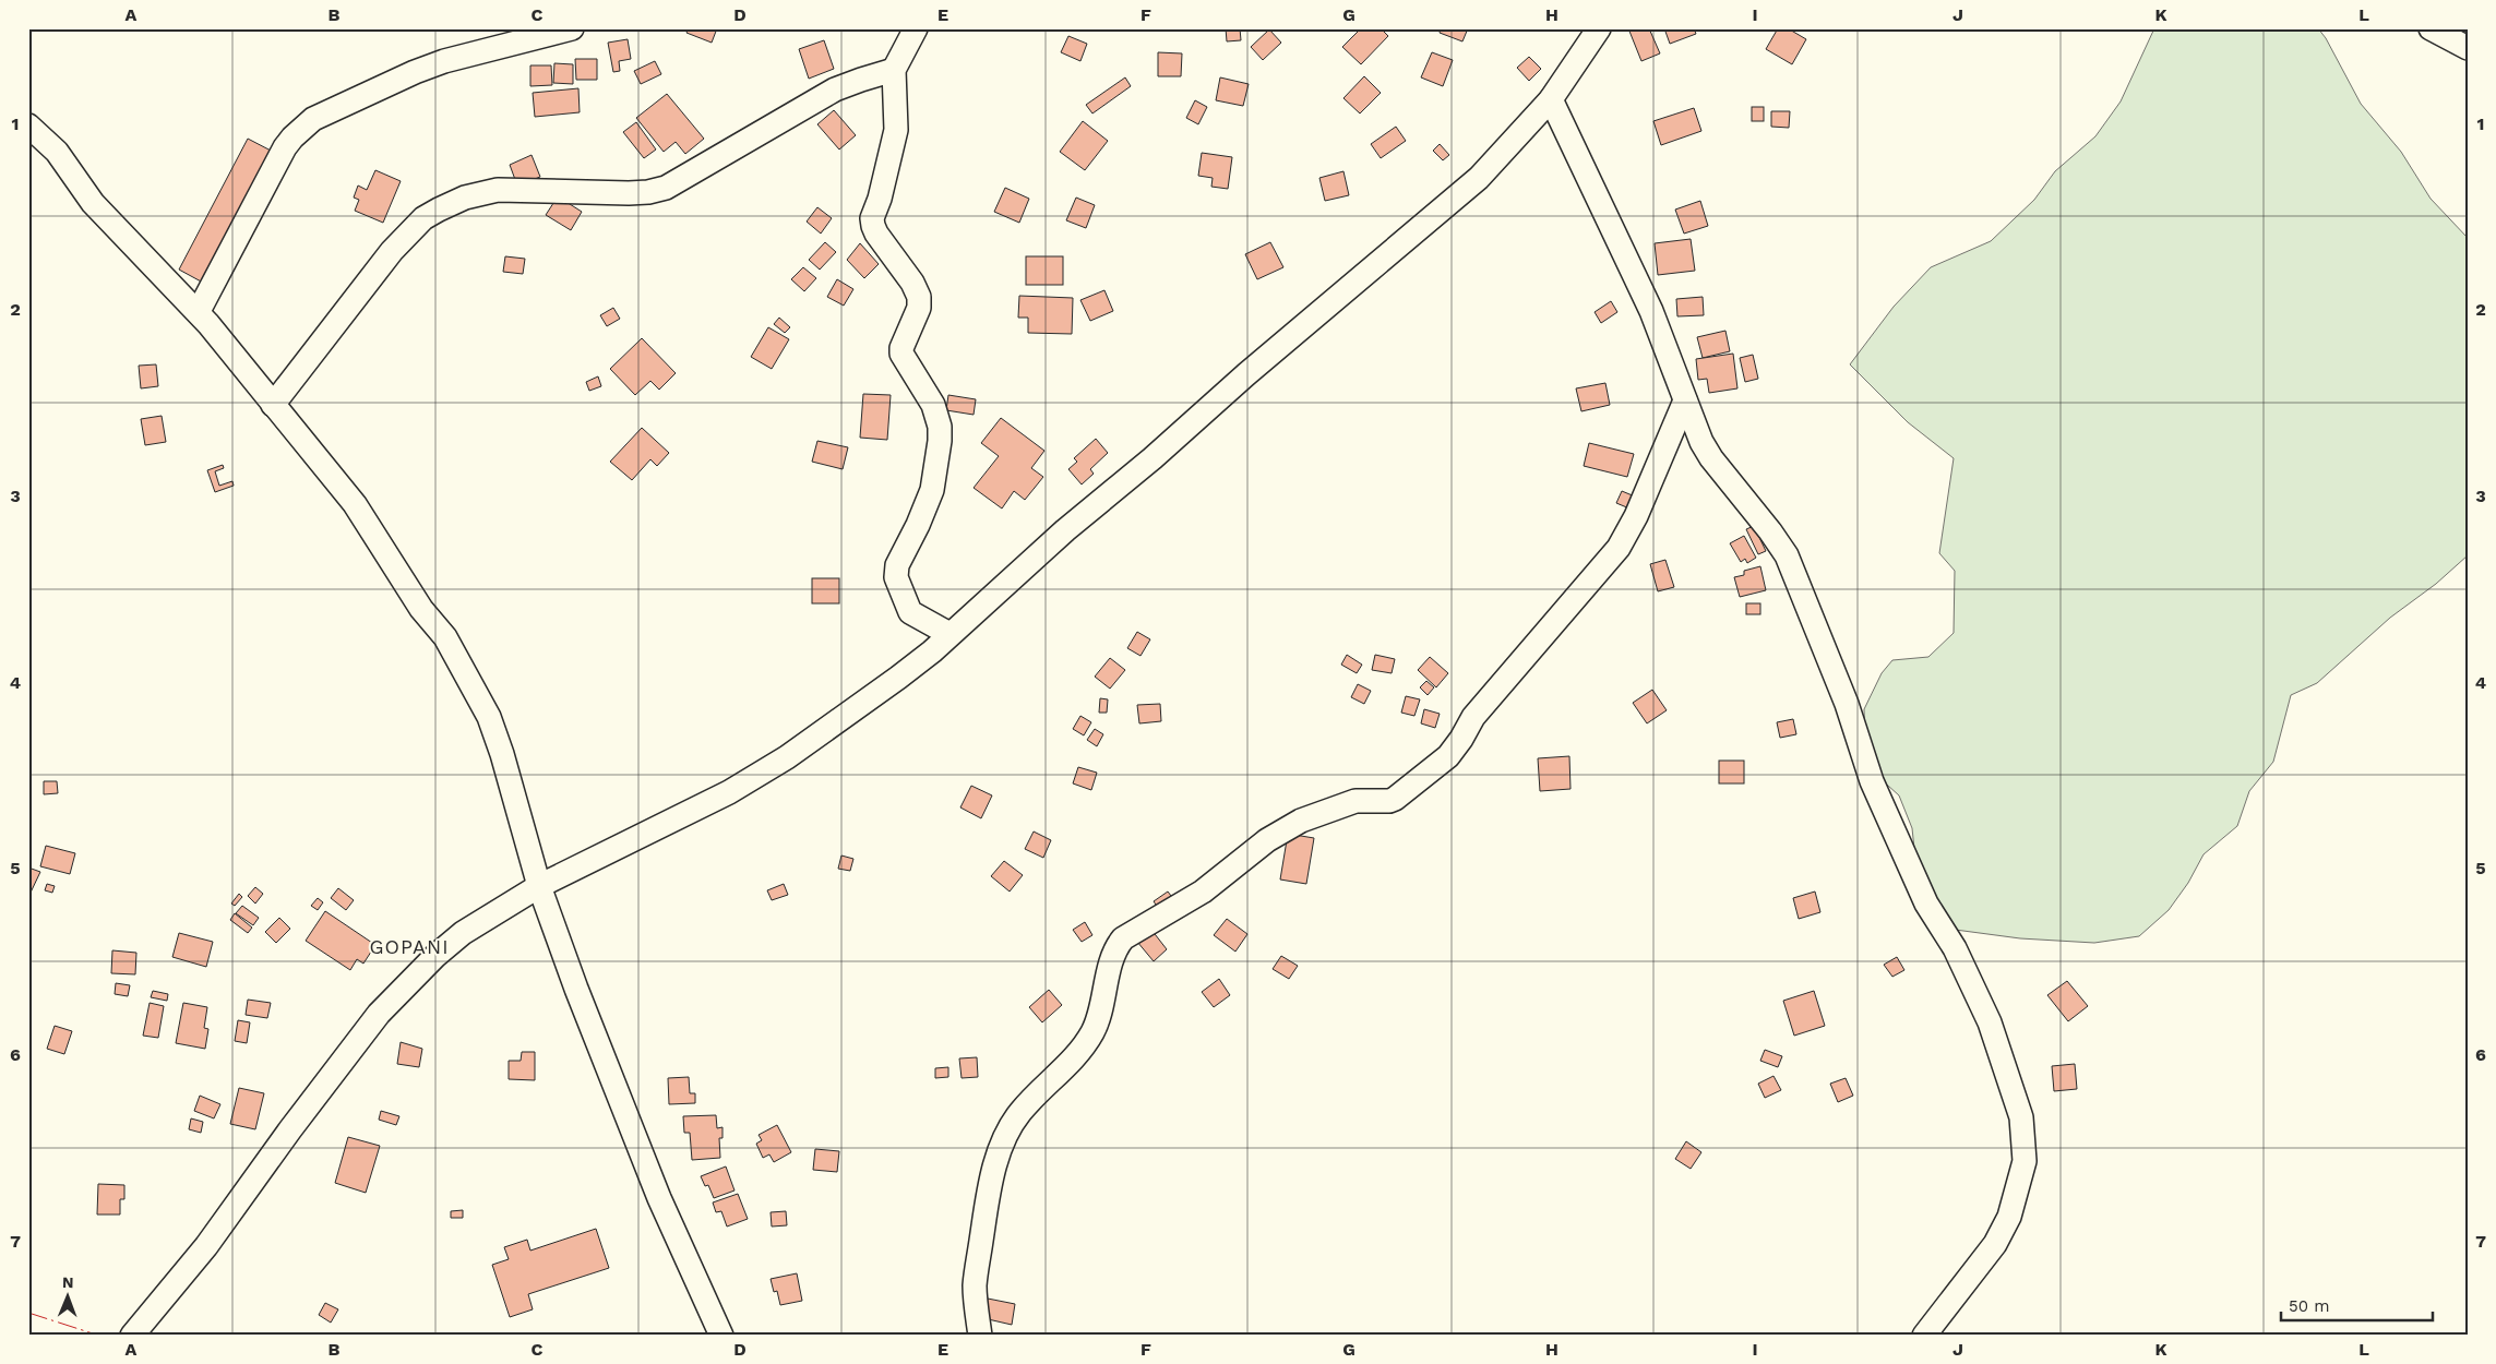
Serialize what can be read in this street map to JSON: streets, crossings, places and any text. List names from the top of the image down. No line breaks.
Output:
{"districts":["GOPANI"],"scale_bar":"50 m","north":"top","grid":{"columns":["A","B","C","D","E","F","G","H","I","J","K","L"],"rows":["1","2","3","4","5","6","7"]}}
